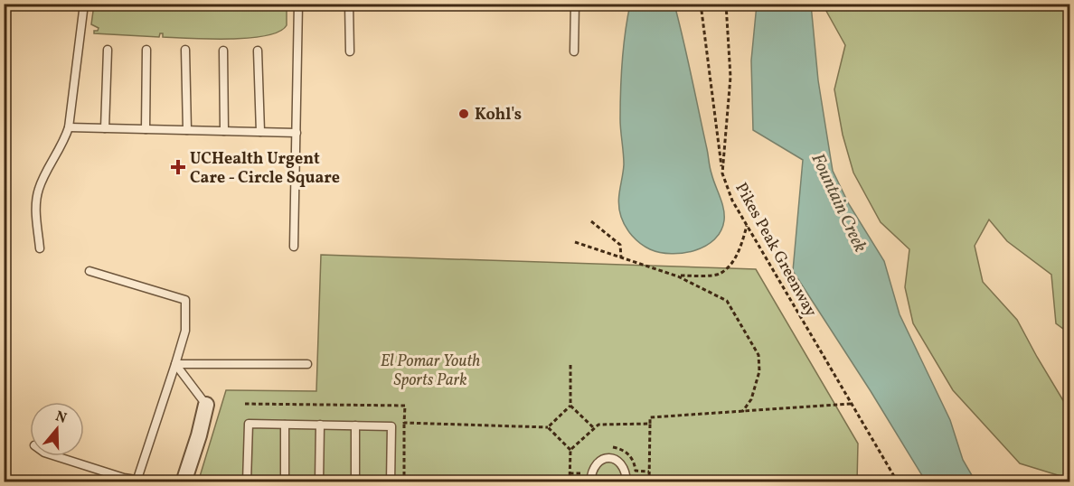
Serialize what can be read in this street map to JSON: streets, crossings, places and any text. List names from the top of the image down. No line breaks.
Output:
{"streets":{"path":["Pikes Peak Greenway"]},"water":["Fountain Creek"],"parks":["El Pomar Youth Sports Park"],"places":{"other":["Kohl's"],"health":["UCHealth Urgent Care - Circle Square"]},"north":"top"}
